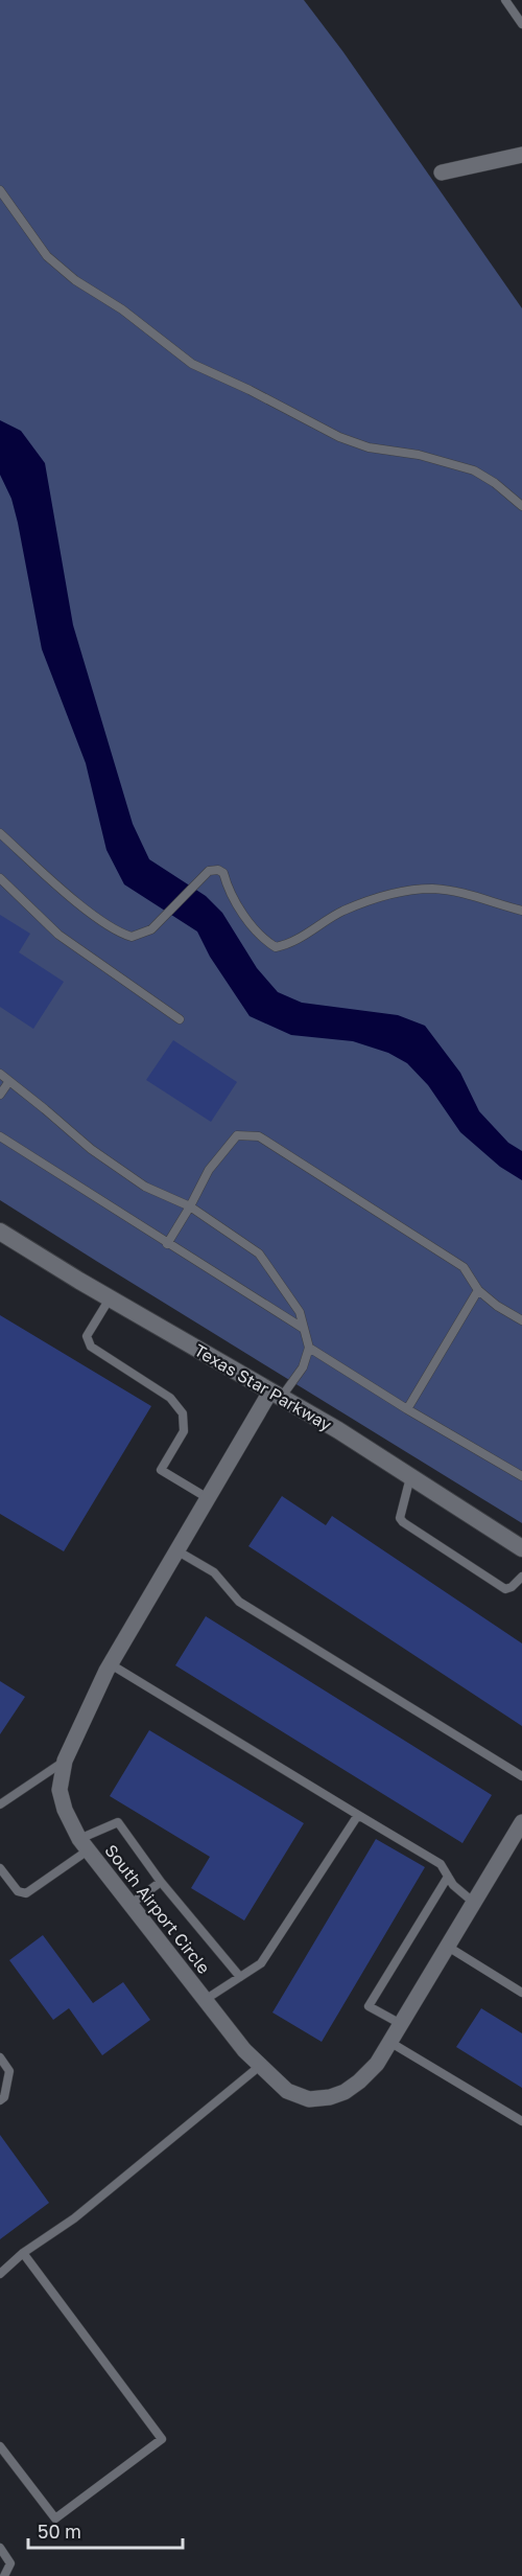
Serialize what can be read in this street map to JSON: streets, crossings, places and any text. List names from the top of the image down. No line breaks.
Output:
{"streets":{"street":["Texas Star Parkway","South Airport Circle"]},"crossings":[["Texas Star Parkway","South Airport Circle"]],"scale_bar":"50 m"}
